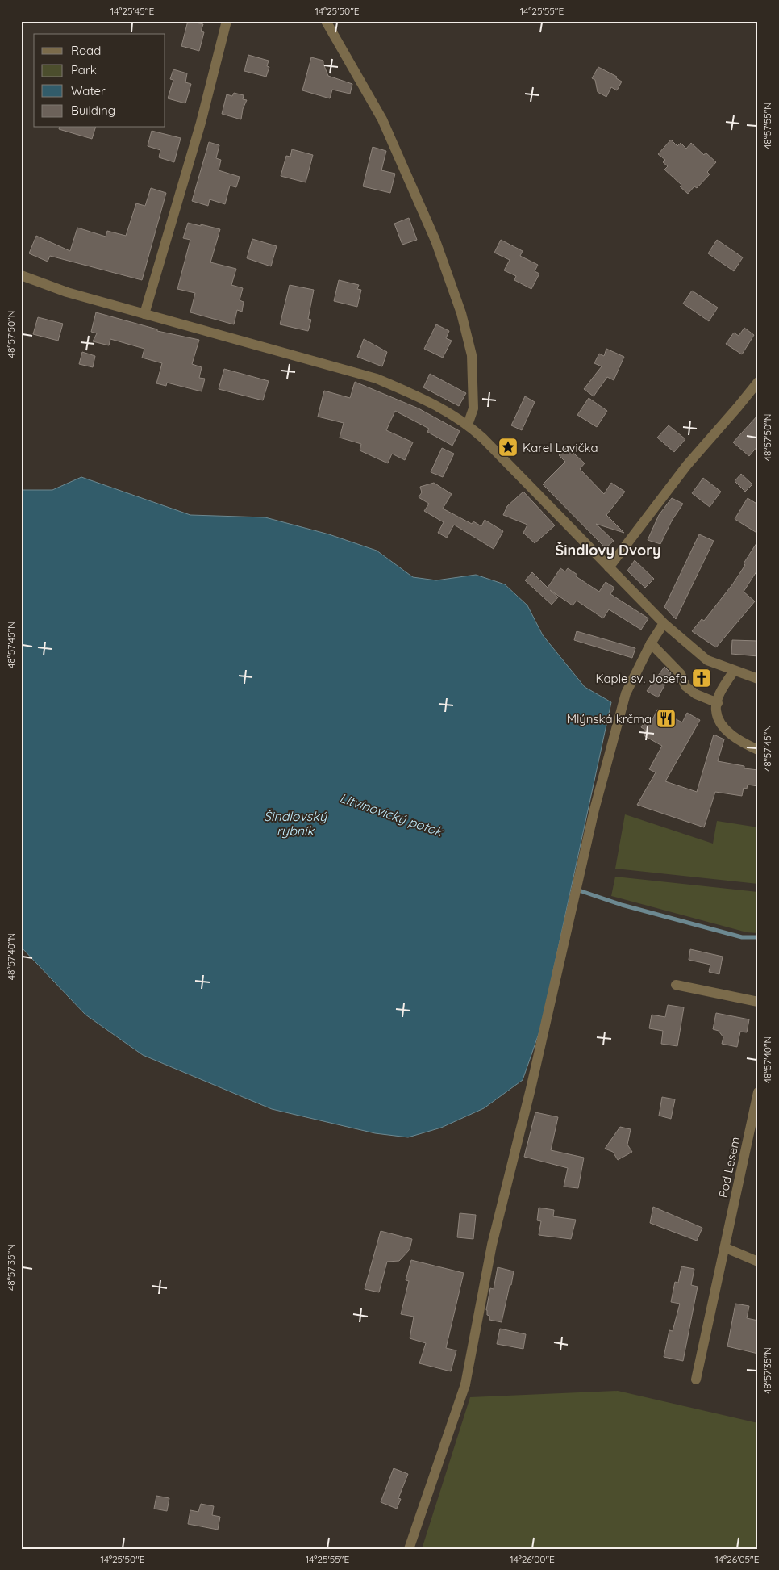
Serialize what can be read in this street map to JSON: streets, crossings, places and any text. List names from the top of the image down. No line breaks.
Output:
{"streets":{"street":["Pod Lesem"]},"districts":["Šindlovy Dvory"],"water":["Litvínovický potok","Šindlovský rybník"],"places":{"place":["Karel Lavička"],"church":["Kaple sv. Josefa"],"restaurant":["Mlýnská krčma"]},"legend":["Road","Park","Water","Building"],"coordinates":["14°25'45\"E","14°25'50\"E","14°25'55\"E","48°57'55\"N","48°57'50\"N","48°57'45\"N","48°57'40\"N","48°57'35\"N","14°26'00\"E","14°26'05\"E"]}
